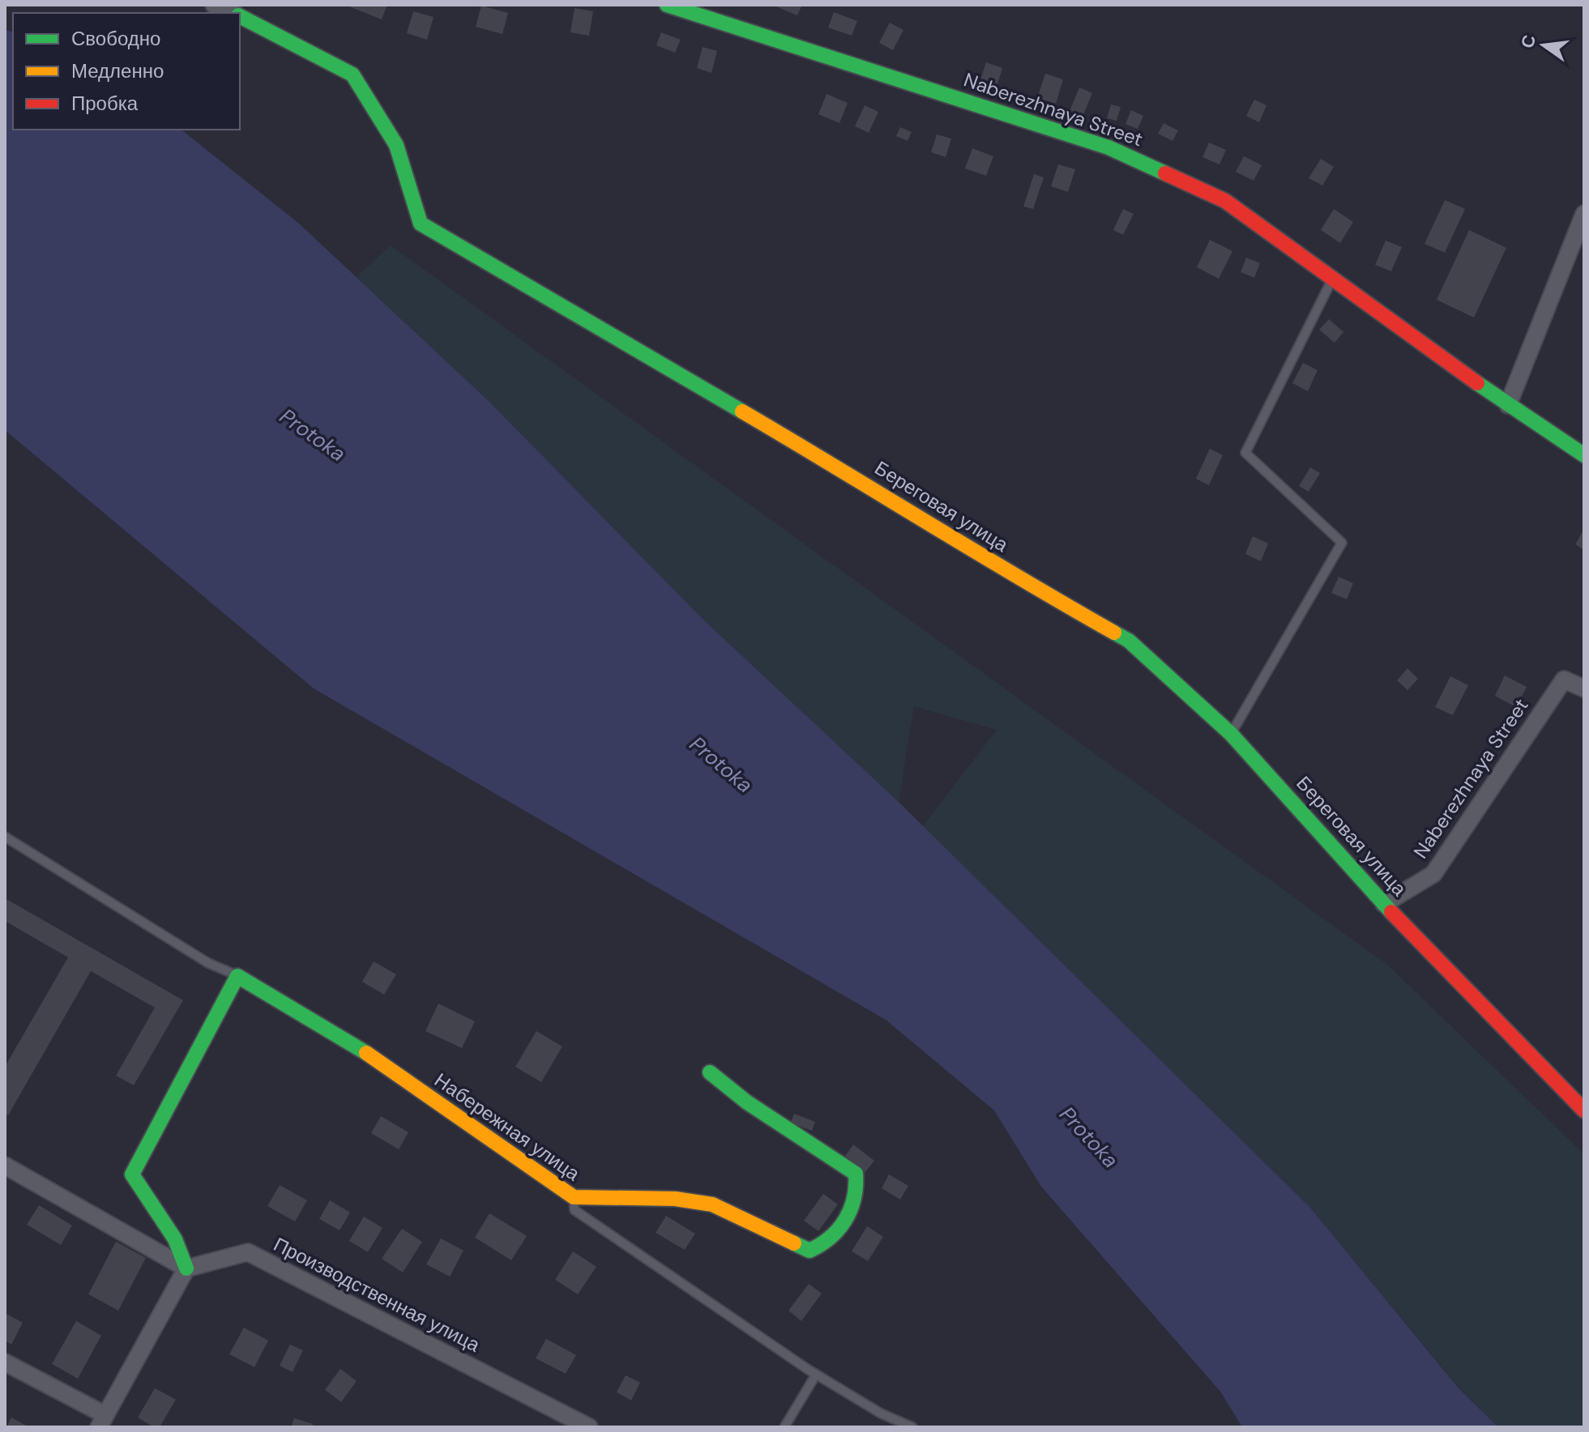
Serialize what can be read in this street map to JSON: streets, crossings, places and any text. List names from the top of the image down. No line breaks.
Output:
{"streets":{"street":["Naberezhnaya Street","Береговая улица","Набережная улица","Производственная улица"]},"crossings":[["Naberezhnaya Street","Береговая улица"]],"water":["Protoka"],"legend":["Свободно","Медленно","Пробка"],"north":"left"}
